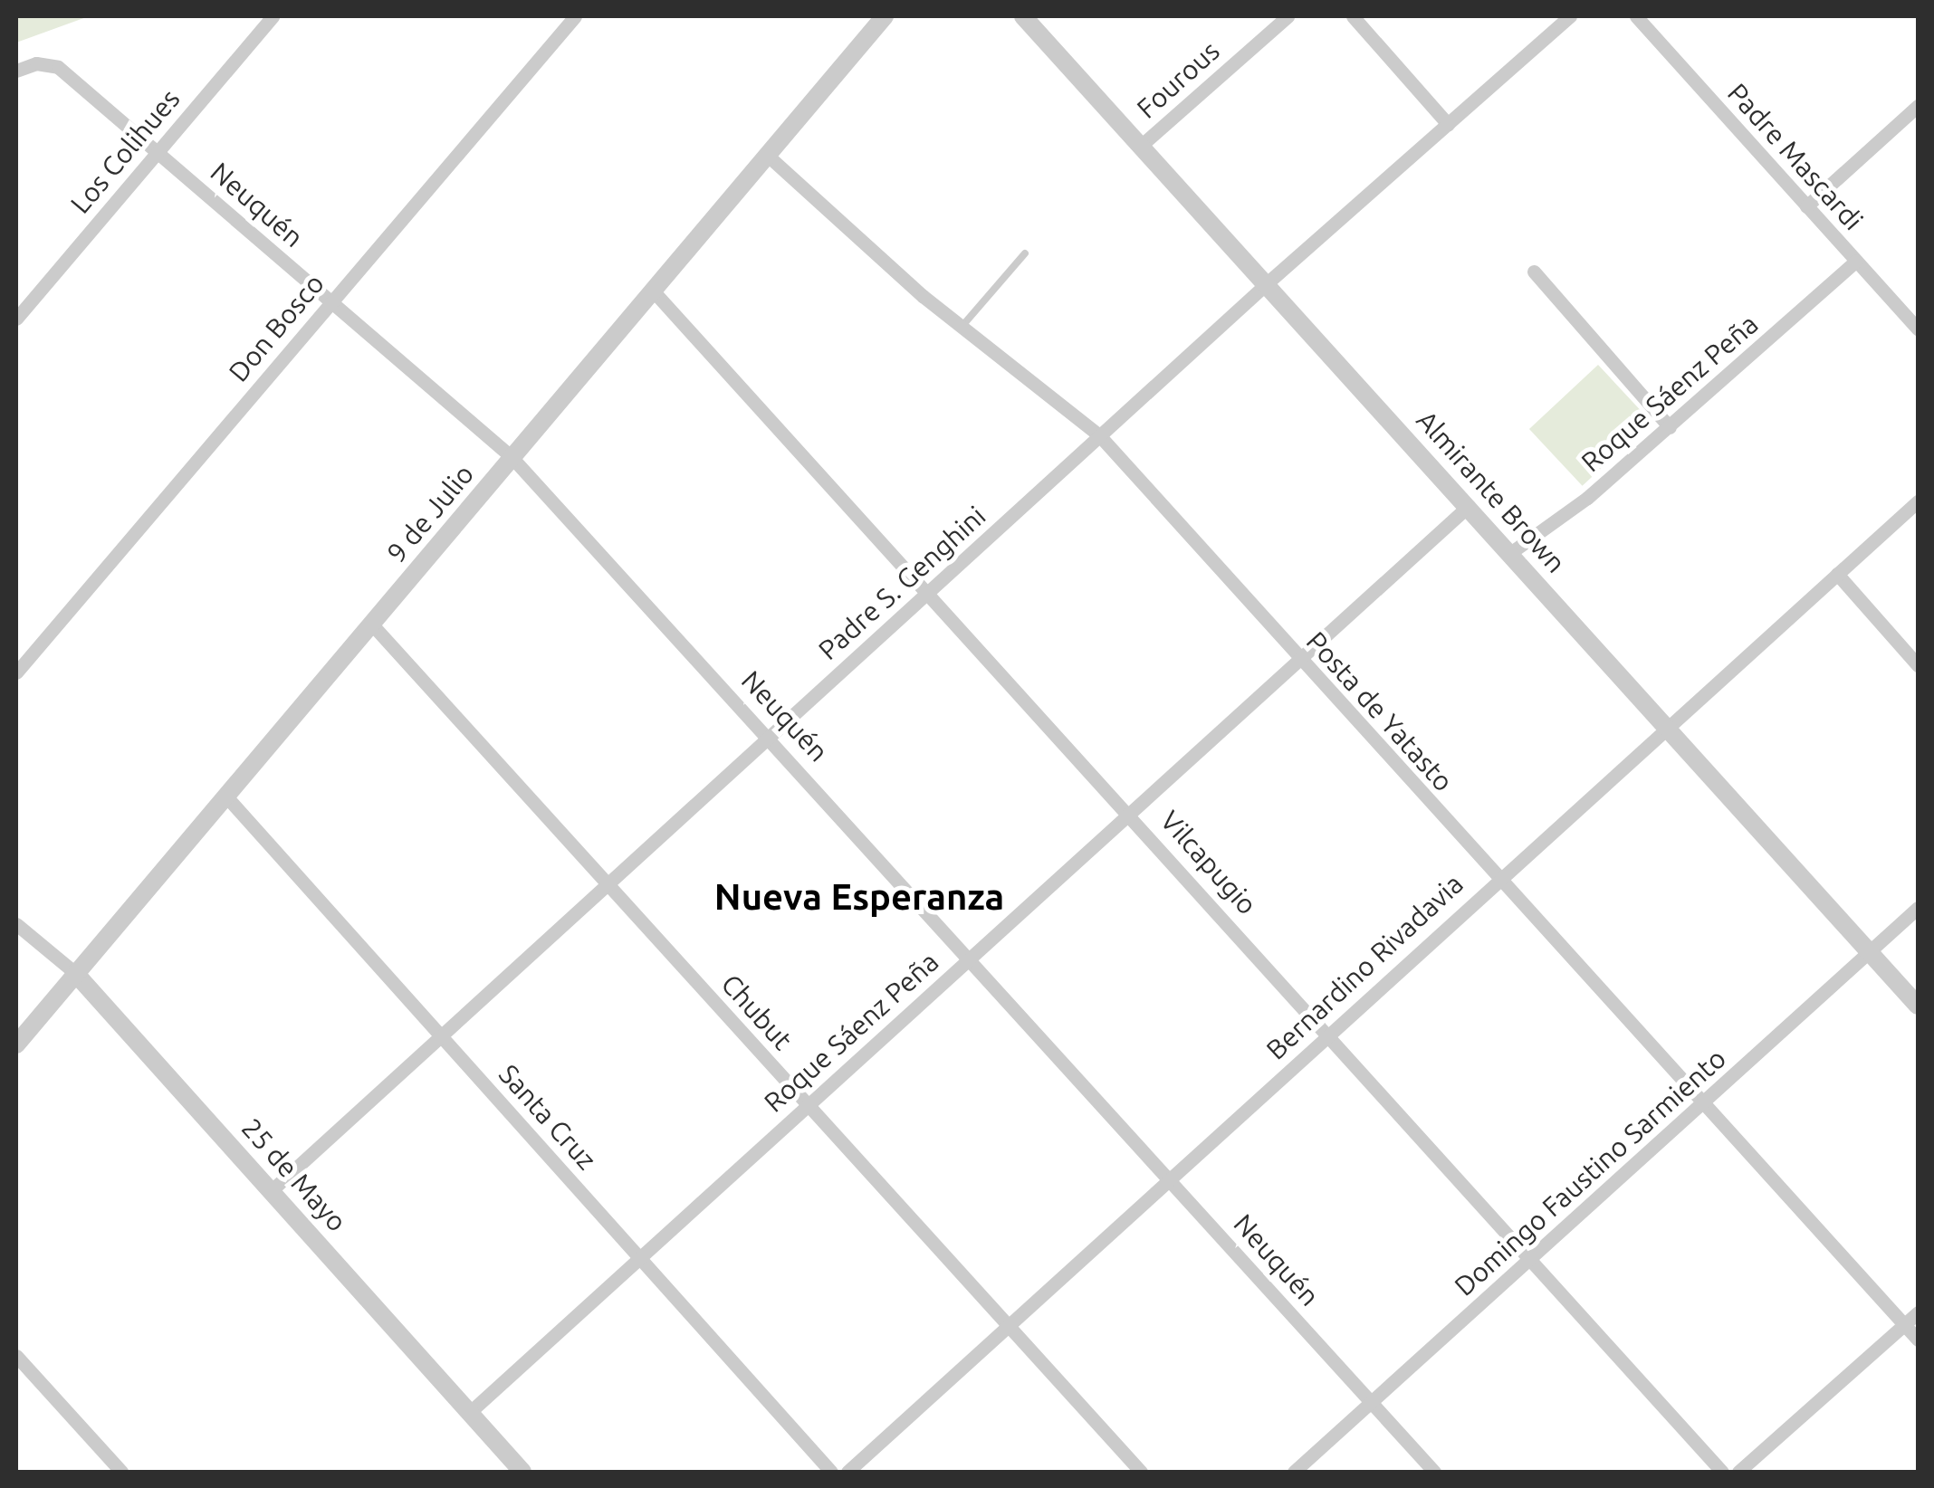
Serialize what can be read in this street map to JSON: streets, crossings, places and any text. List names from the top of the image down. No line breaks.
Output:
{"streets":{"street":["Fourous","Los Colihues","Padre Mascardi","Neuquén","Don Bosco","Roque Sáenz Peña","Almirante Brown","9 de Julio","Padre S. Genghini","Posta de Yatasto","Vilcapugio","Bernardino Rivadavia","Chubut","Santa Cruz","Domingo Faustino Sarmiento","25 de Mayo"]},"crossings":[["Fourous","Almirante Brown"],["Los Colihues","Neuquén"],["Padre Mascardi","Roque Sáenz Peña"],["Neuquén","Don Bosco"],["Neuquén","Roque Sáenz Peña"],["Neuquén","9 de Julio"],["Neuquén","Padre S. Genghini"],["Neuquén","Bernardino Rivadavia"],["Neuquén","Domingo Faustino Sarmiento"],["Roque Sáenz Peña","Almirante Brown"],["Roque Sáenz Peña","Posta de Yatasto"],["Roque Sáenz Peña","Vilcapugio"],["Roque Sáenz Peña","Chubut"],["Roque Sáenz Peña","Santa Cruz"],["Roque Sáenz Peña","25 de Mayo"],["Almirante Brown","Padre S. Genghini"],["Almirante Brown","Bernardino Rivadavia"],["Almirante Brown","Domingo Faustino Sarmiento"],["9 de Julio","Posta de Yatasto"],["9 de Julio","Vilcapugio"],["9 de Julio","Chubut"],["9 de Julio","Santa Cruz"],["9 de Julio","25 de Mayo"],["Padre S. Genghini","Posta de Yatasto"],["Padre S. Genghini","Vilcapugio"],["Padre S. Genghini","Chubut"],["Padre S. Genghini","Santa Cruz"],["Padre S. Genghini","25 de Mayo"],["Posta de Yatasto","Bernardino Rivadavia"],["Posta de Yatasto","Domingo Faustino Sarmiento"],["Vilcapugio","Bernardino Rivadavia"],["Vilcapugio","Domingo Faustino Sarmiento"],["Bernardino Rivadavia","Chubut"]],"districts":["Nueva Esperanza"]}
